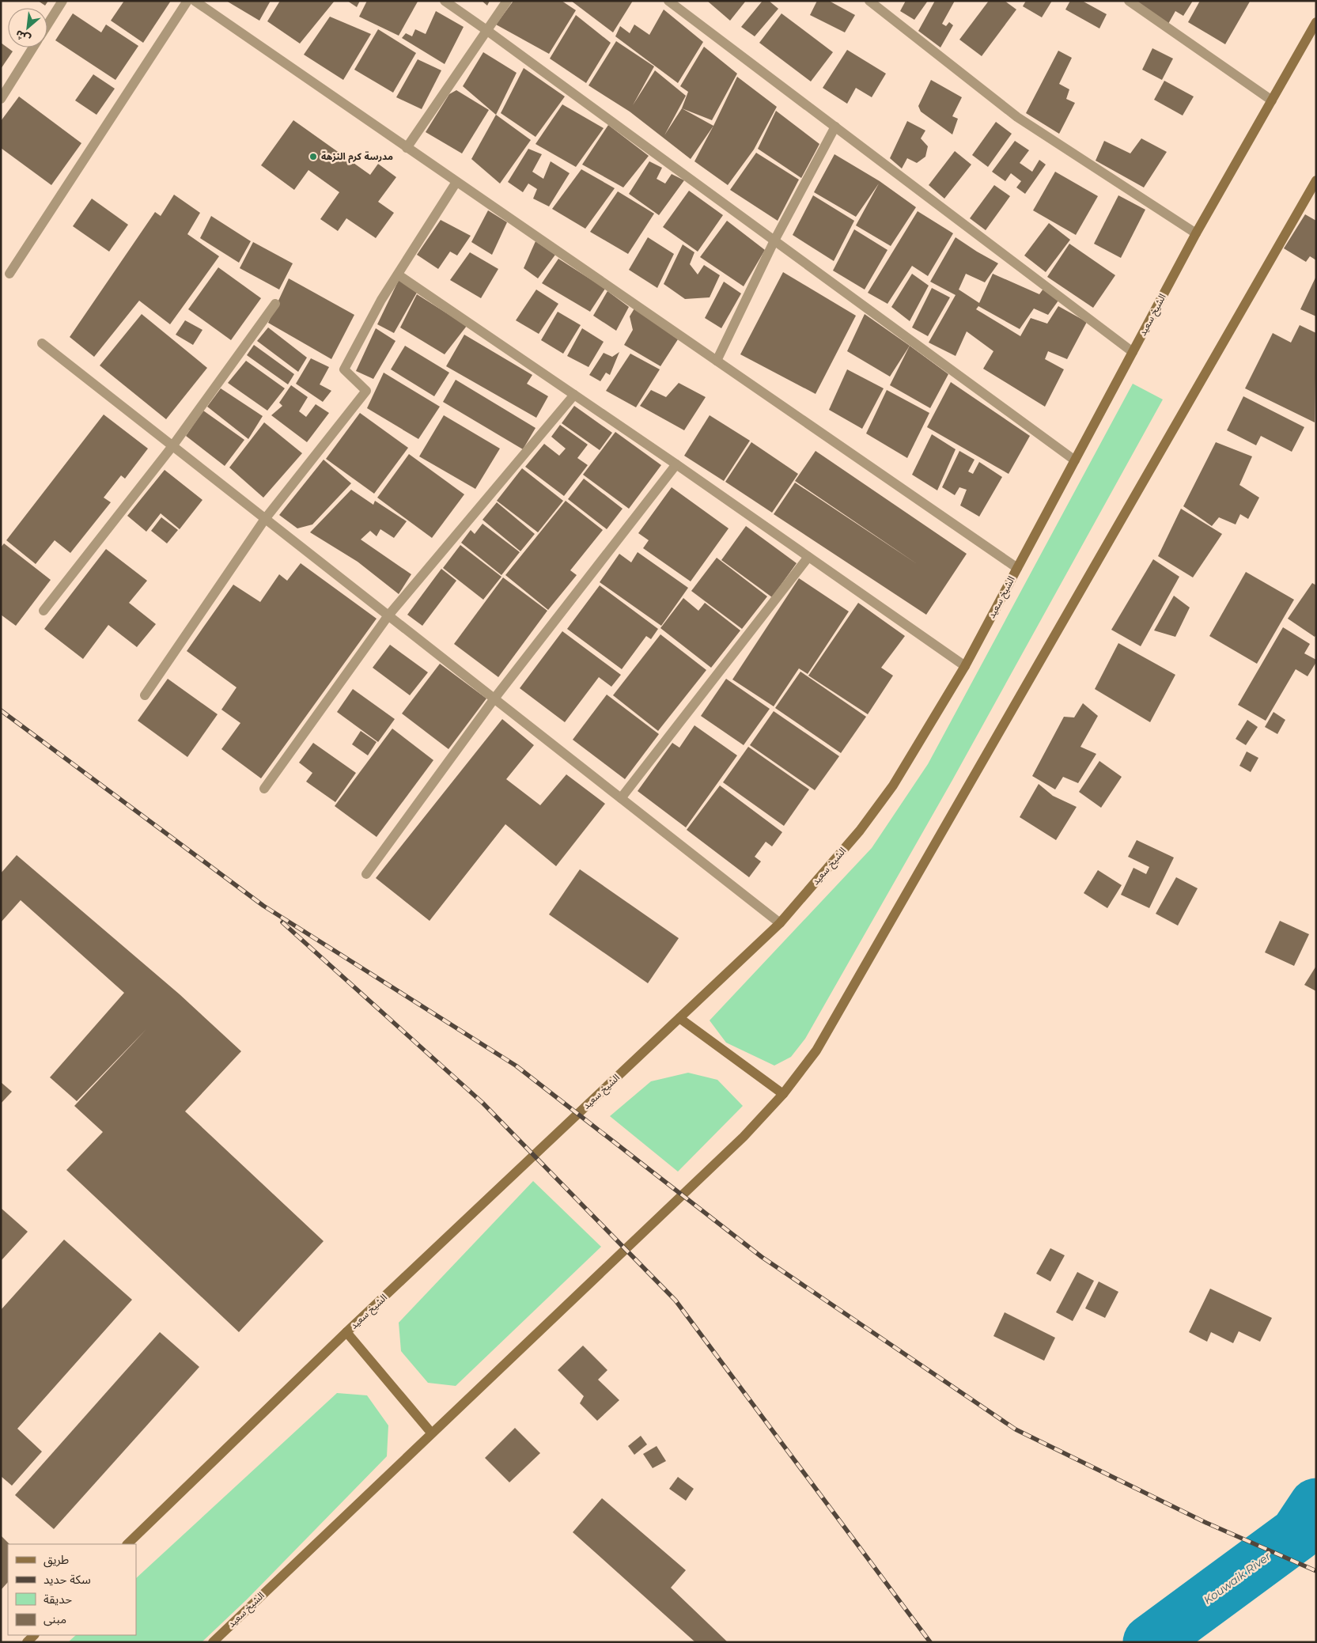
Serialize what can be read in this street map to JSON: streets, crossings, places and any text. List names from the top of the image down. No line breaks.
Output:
{"streets":{"main road":["الشيخ سعيد"]},"water":["Kouwaik River"],"places":["مدرسة كرم النزهة"],"legend":["طريق","سكة حديد","حديقة","مبنى"],"north":"bottom left"}
